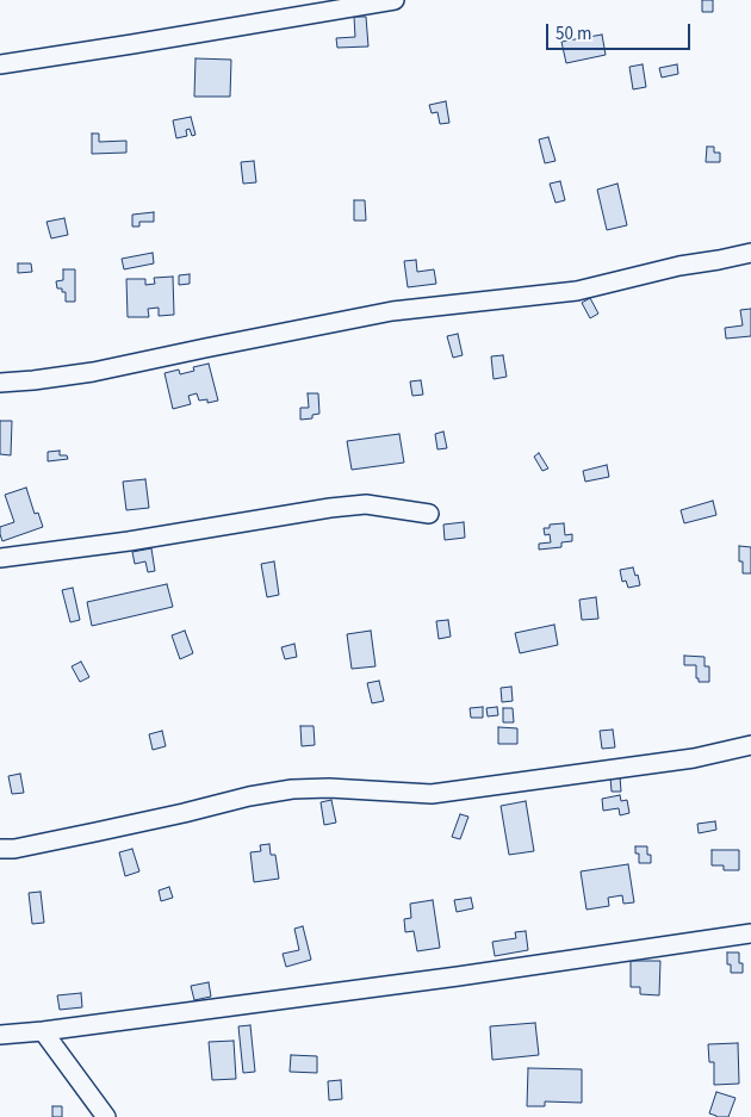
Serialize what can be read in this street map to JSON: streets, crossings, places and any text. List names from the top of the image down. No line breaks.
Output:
{"scale_bar":"50 m"}
